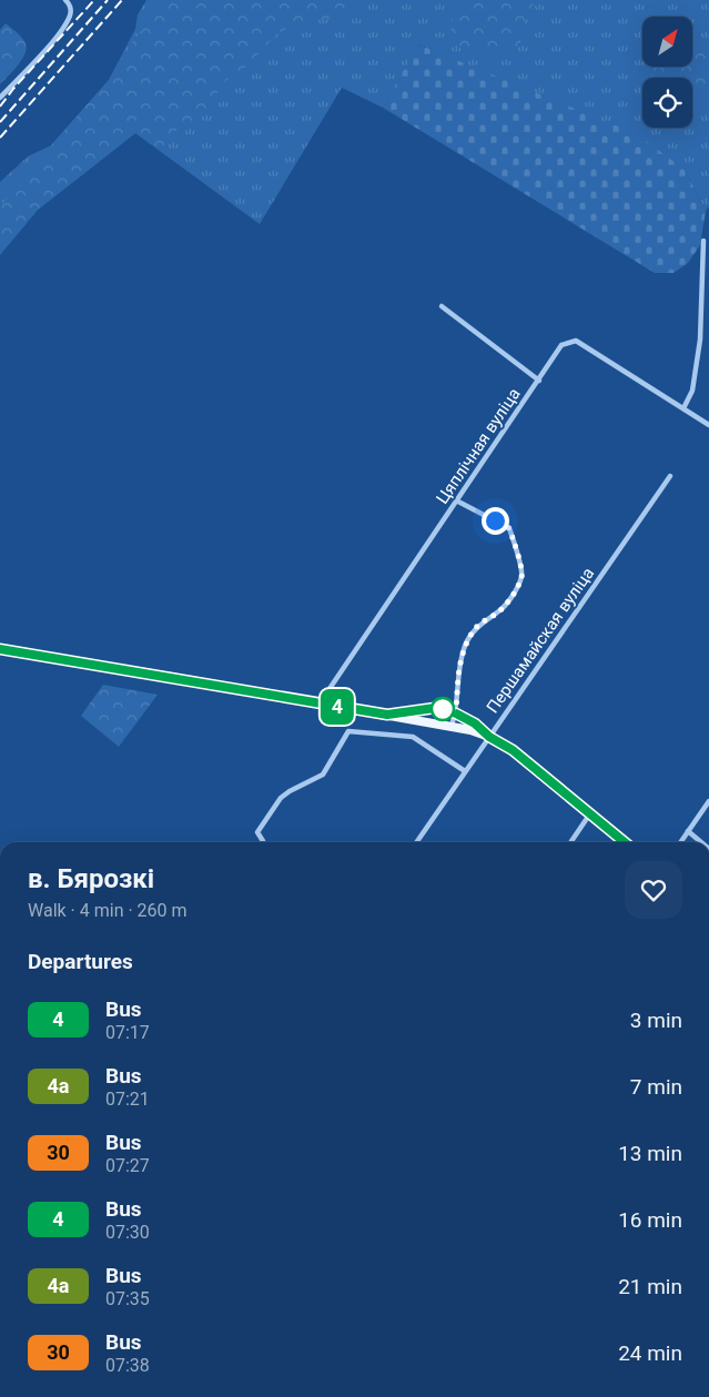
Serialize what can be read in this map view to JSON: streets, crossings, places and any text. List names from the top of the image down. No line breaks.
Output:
{"streets":{"street":["Цяплічная вуліца","Першамайская вуліца"]},"lines":["bus line 4"],"north":"top right","page":{"on_map":"4","heading":[["в. Бярозкі","Walk · 4 min · 260 m"],"Departures"],"list":[{"mark":"4","name":"Bus","note":"07:17","value":"3 min"},{"mark":"4а","name":"Bus","note":"07:21","value":"7 min"},{"mark":"30","name":"Bus","note":"07:27","value":"13 min"},{"mark":"4","name":"Bus","note":"07:30","value":"16 min"},{"mark":"4а","name":"Bus","note":"07:35","value":"21 min"},{"mark":"30","name":"Bus","note":"07:38","value":"24 min"}]}}
